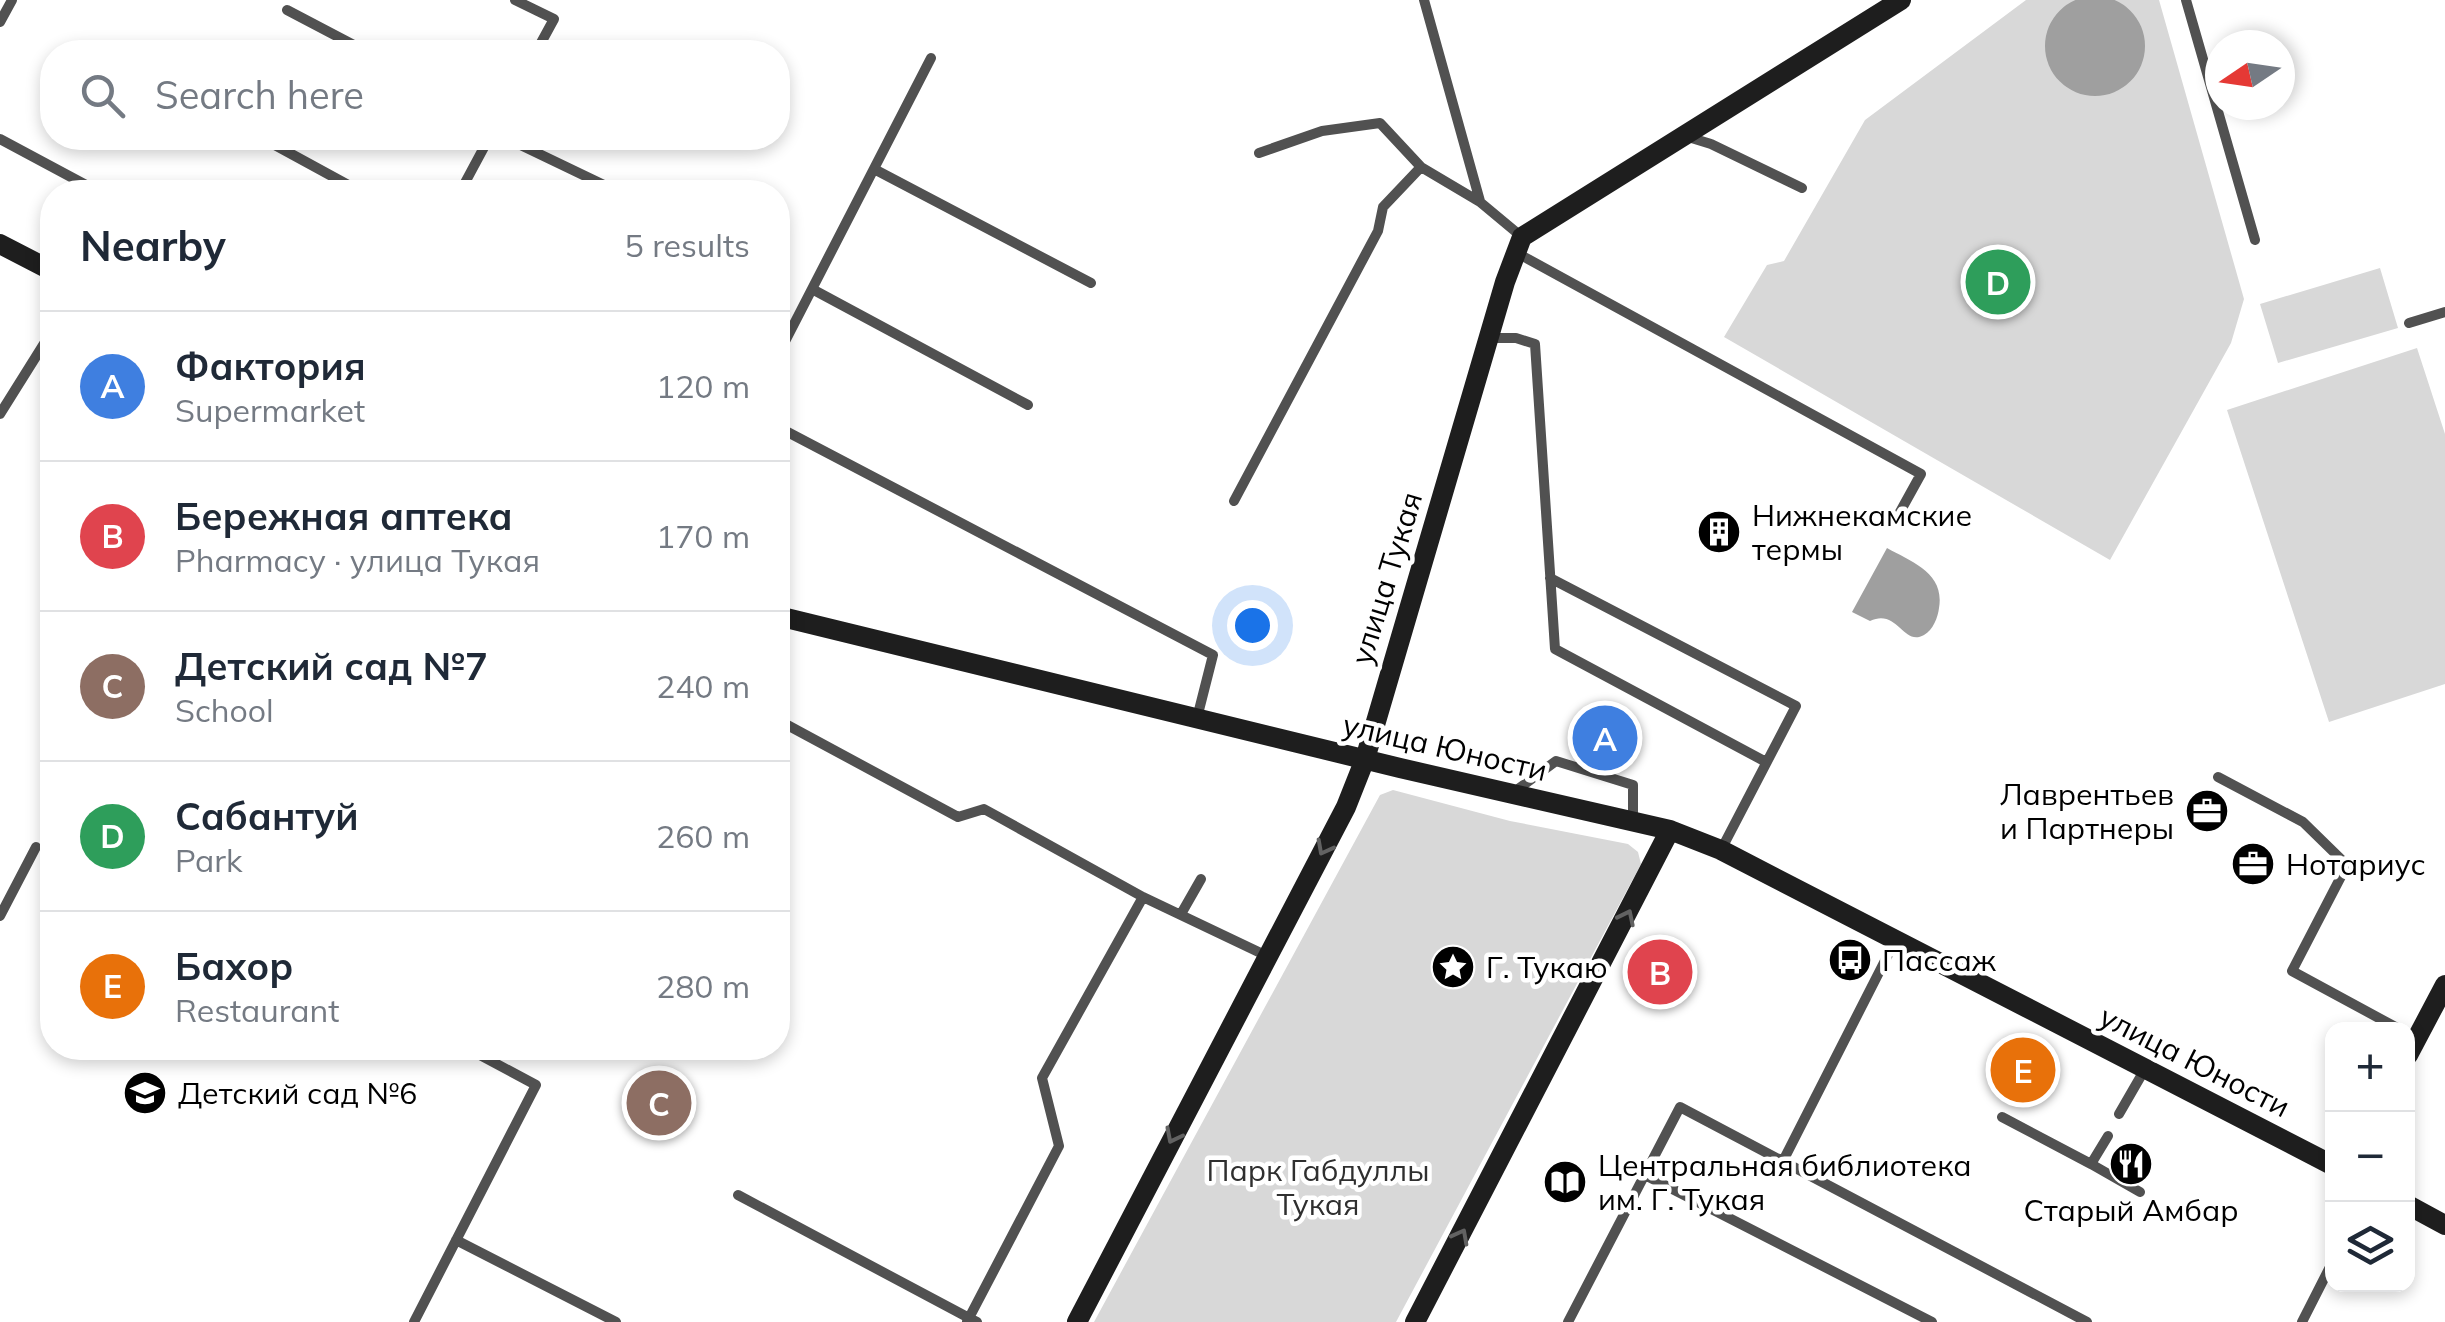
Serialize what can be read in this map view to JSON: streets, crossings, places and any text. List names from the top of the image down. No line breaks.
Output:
{"streets":{"street":["улица Тукая","улица Юности"]},"crossings":[["улица Тукая","улица Юности"]],"one_way":["улица Тукая"],"parks":["Парк Габдуллы Тукая"],"places":{"building":["Нижнекамские термы"],"office":["Лаврентьев и Партнеры","Нотариус"],"bus stop":["Пассаж"],"place":["Г. Тукаю"],"school or university":["Детский сад №6"],"restaurant":["Старый Амбар"],"library":["Центральная библиотека им. Г. Тукая"]},"north":"left","page":{"search":"Search here","heading":["Nearby","5 results"],"pins":["D","A","B","E","C"],"list":[{"mark":"A","name":"Фактория","note":"Supermarket","value":"120 m"},{"mark":"B","name":"Бережная аптека","note":"Pharmacy · улица Тукая","value":"170 m"},{"mark":"C","name":"Детский сад №7","note":"School","value":"240 m"},{"mark":"D","name":"Сабантуй","note":"Park","value":"260 m"},{"mark":"E","name":"Бахор","note":"Restaurant","value":"280 m"}],"map_buttons":["+","−"]}}
